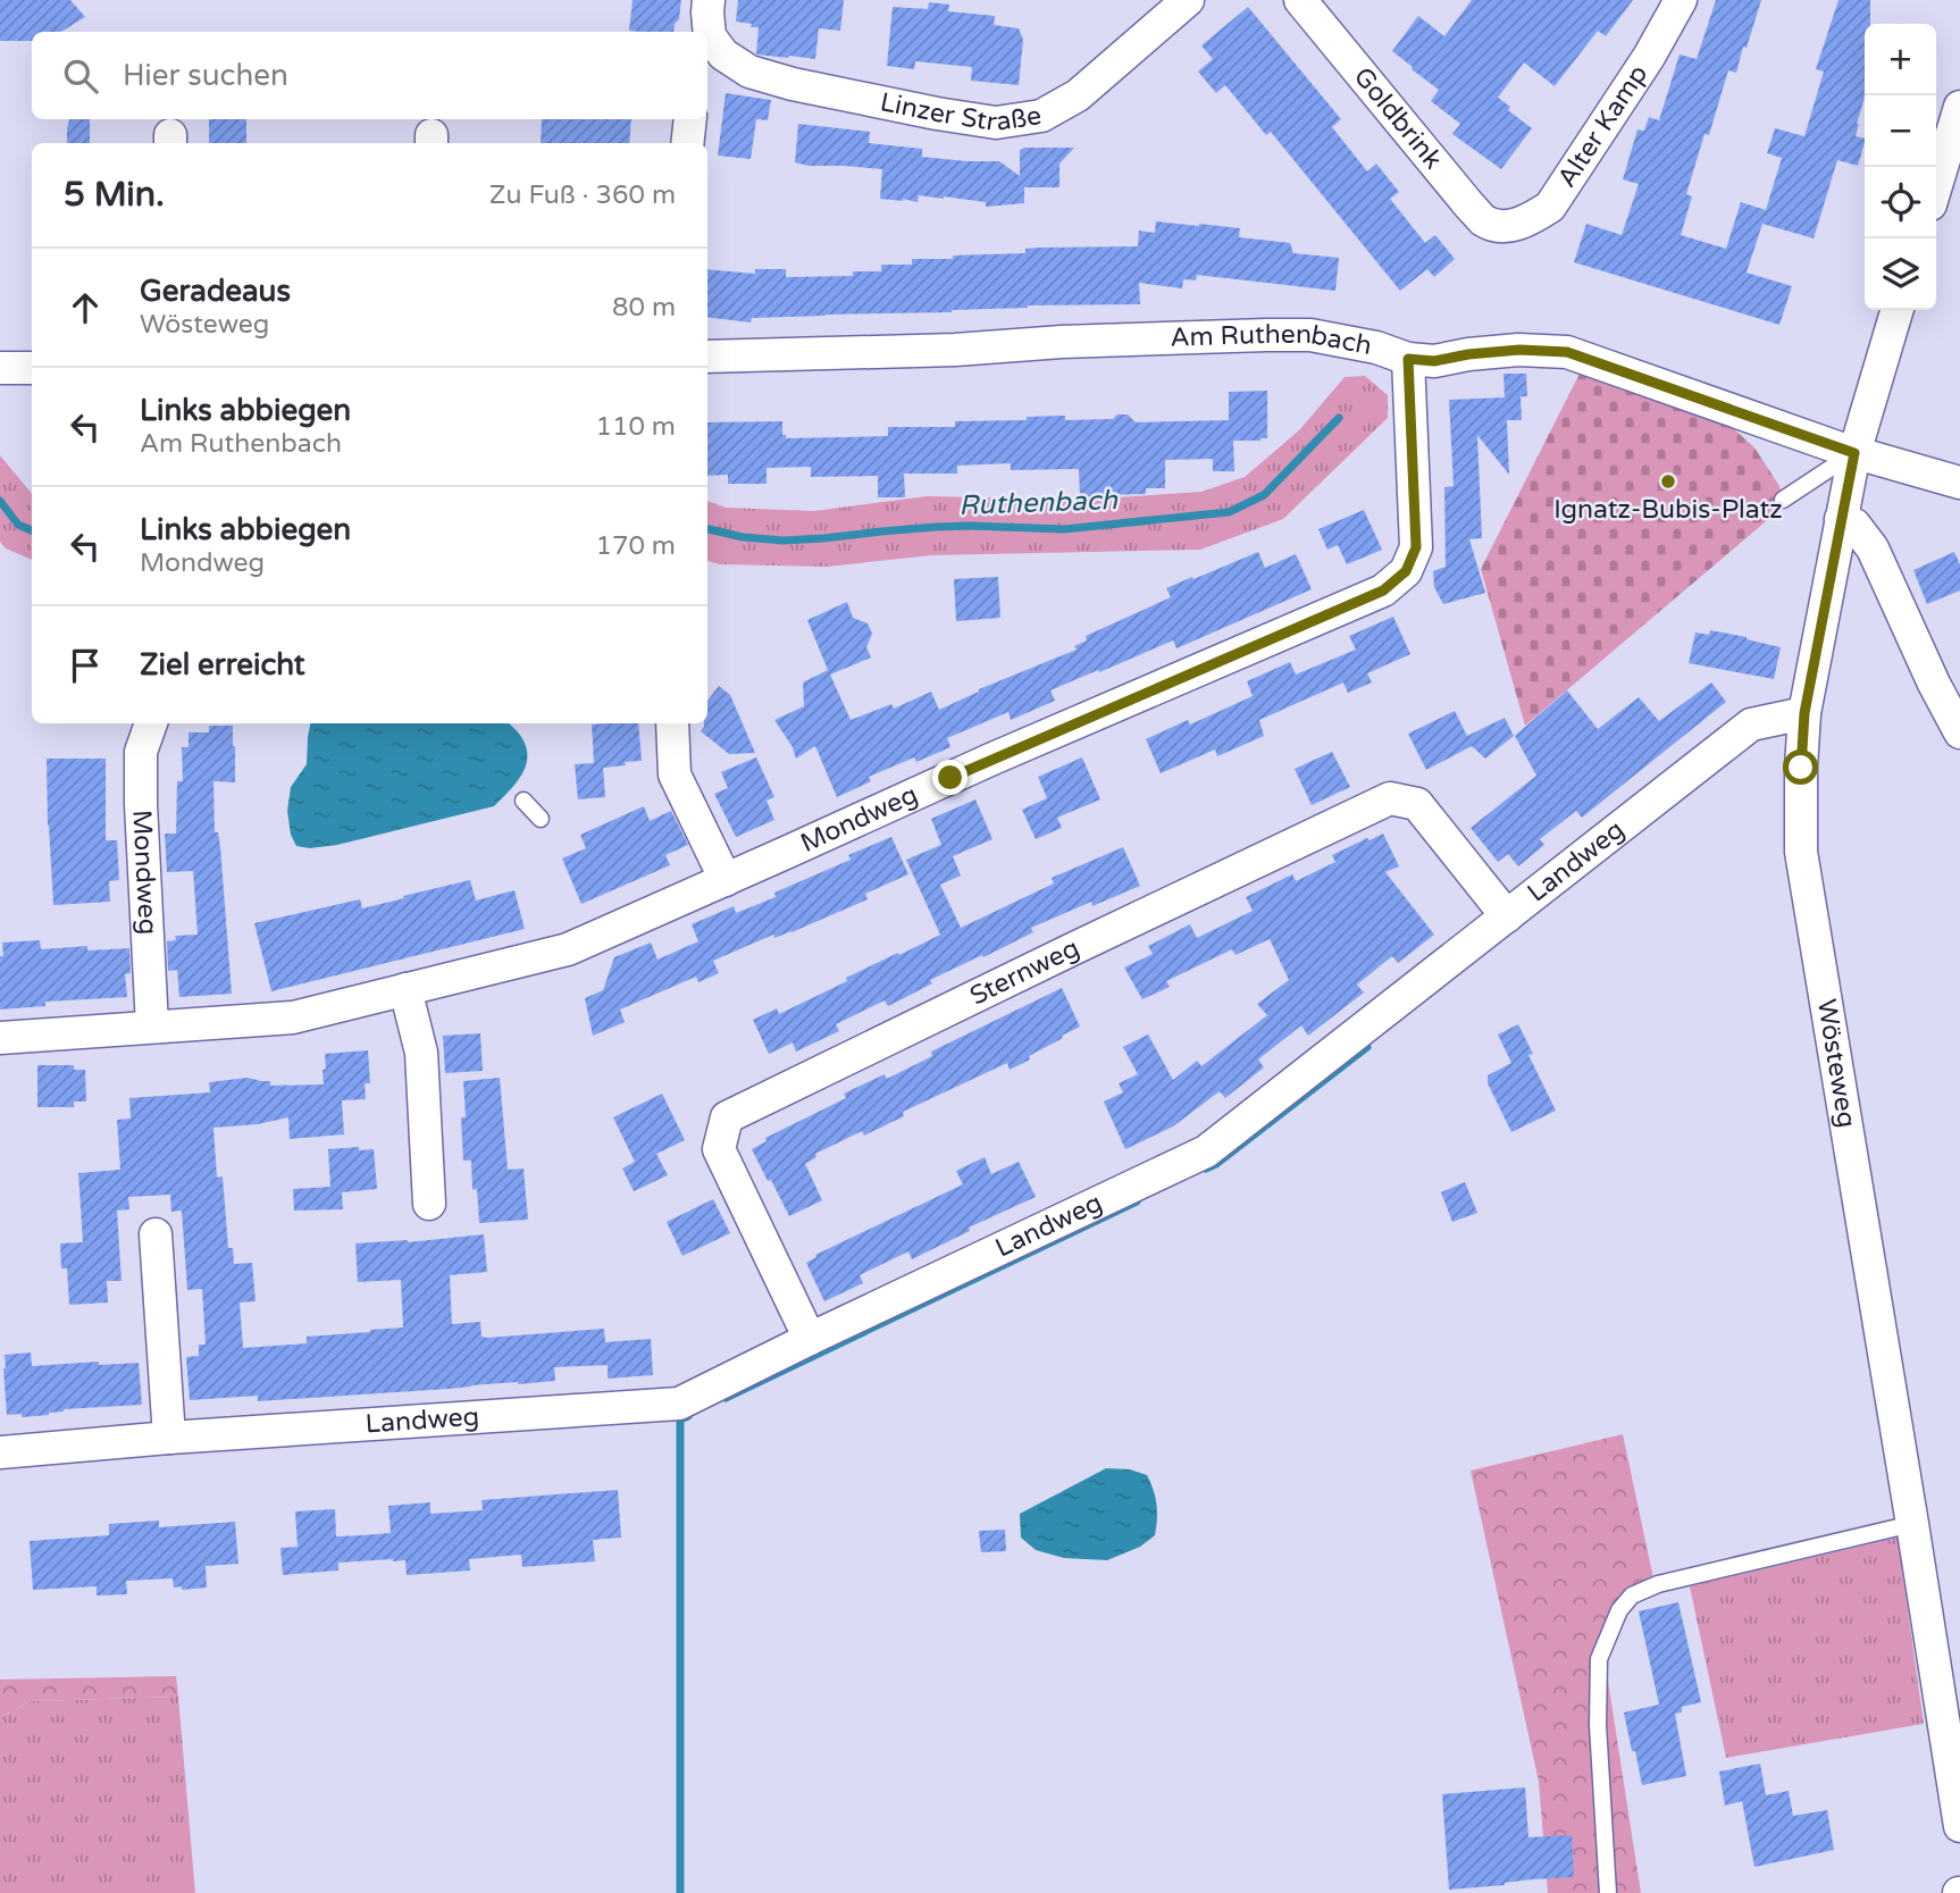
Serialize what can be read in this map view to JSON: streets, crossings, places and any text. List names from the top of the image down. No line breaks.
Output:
{"streets":{"street":["Linzer Straße","Goldbrink","Alter Kamp","Am Ruthenbach","Mondweg","Landweg","Sternweg","Wösteweg"]},"crossings":[["Goldbrink","Alter Kamp"],["Am Ruthenbach","Mondweg"],["Am Ruthenbach","Wösteweg"],["Landweg","Sternweg"],["Landweg","Wösteweg"]],"water":["Ruthenbach"],"places":["Ignatz-Bubis-Platz"],"page":{"map_buttons":["+","−"],"search":"Hier suchen","heading":["5 Min.","Zu Fuß · 360 m"],"list":[["Geradeaus","Wösteweg","80 m"],["Links abbiegen","Am Ruthenbach","110 m"],["Links abbiegen","Mondweg","170 m"],"Ziel erreicht"]}}
